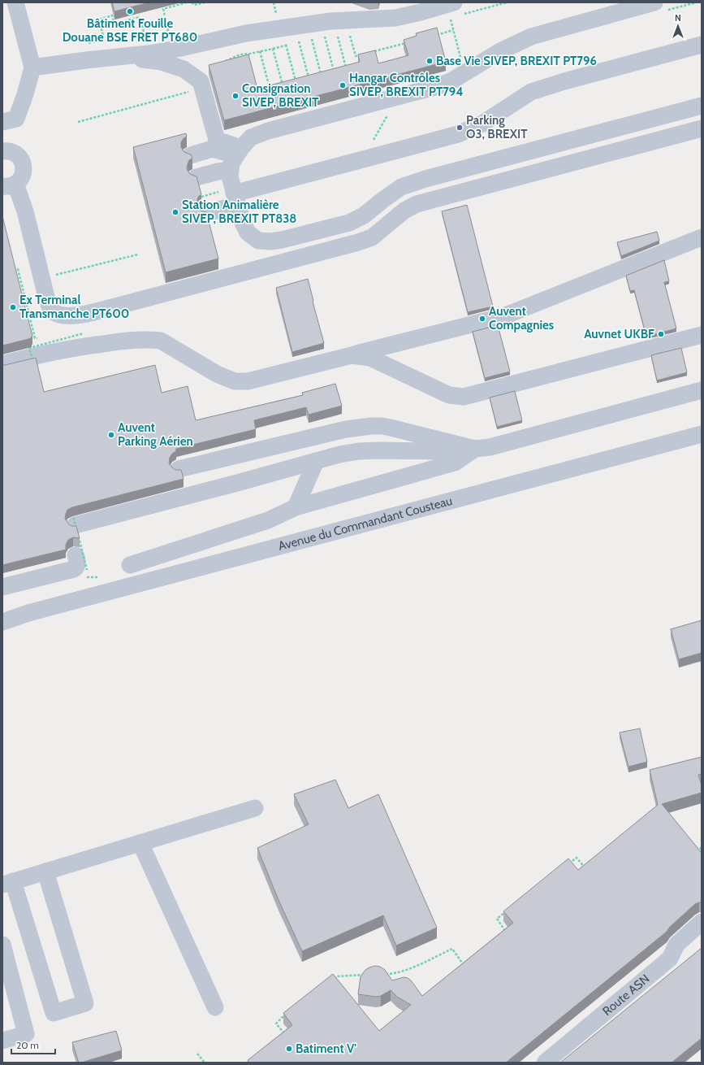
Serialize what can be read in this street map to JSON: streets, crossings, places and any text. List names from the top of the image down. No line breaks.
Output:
{"streets":{"street":["Avenue du Commandant Cousteau","Route ASN"]},"places":["Bâtiment Fouille Douane BSE FRET PT680","Base Vie SIVEP, BREXIT PT796","Hangar Contrôles SIVEP, BREXIT PT794","Consignation SIVEP, BREXIT","Parking O3, BREXIT","Station Animalière SIVEP, BREXIT PT838","Ex Terminal Transmanche PT600","Auvent Compagnies","Auvnet UKBF","Auvent Parking Aérien","Batiment V'"],"scale_bar":"20 m","north":"top"}
